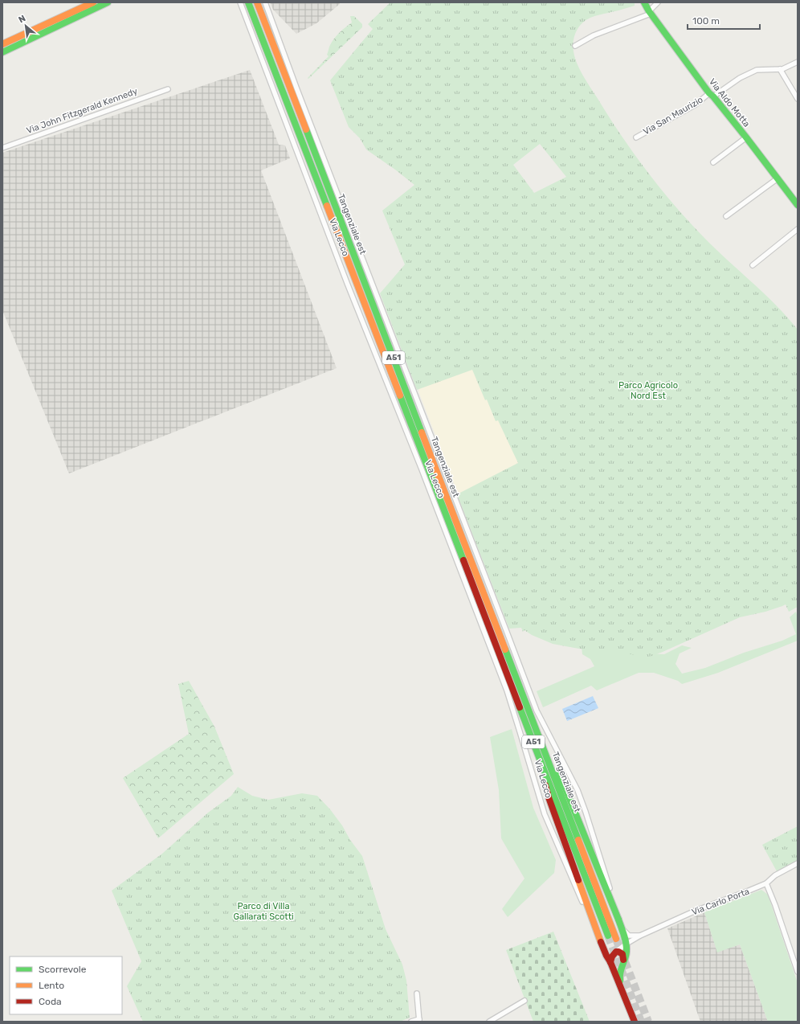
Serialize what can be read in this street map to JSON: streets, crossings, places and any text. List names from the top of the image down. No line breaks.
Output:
{"streets":{"main road":["Via Aldo Motta","Tangenziale est","Via Lecco","A51"],"street":["Via John Fitzgerald Kennedy","Via San Maurizio","Via Carlo Porta"]},"crossings":[["Via Aldo Motta","Via San Maurizio"],["Via Lecco","Via Carlo Porta"]],"parks":["Parco Agricolo Nord Est","Parco di Villa Gallarati Scotti"],"legend":["Scorrevole","Lento","Coda"],"scale_bar":"100 m","north":"top left"}
